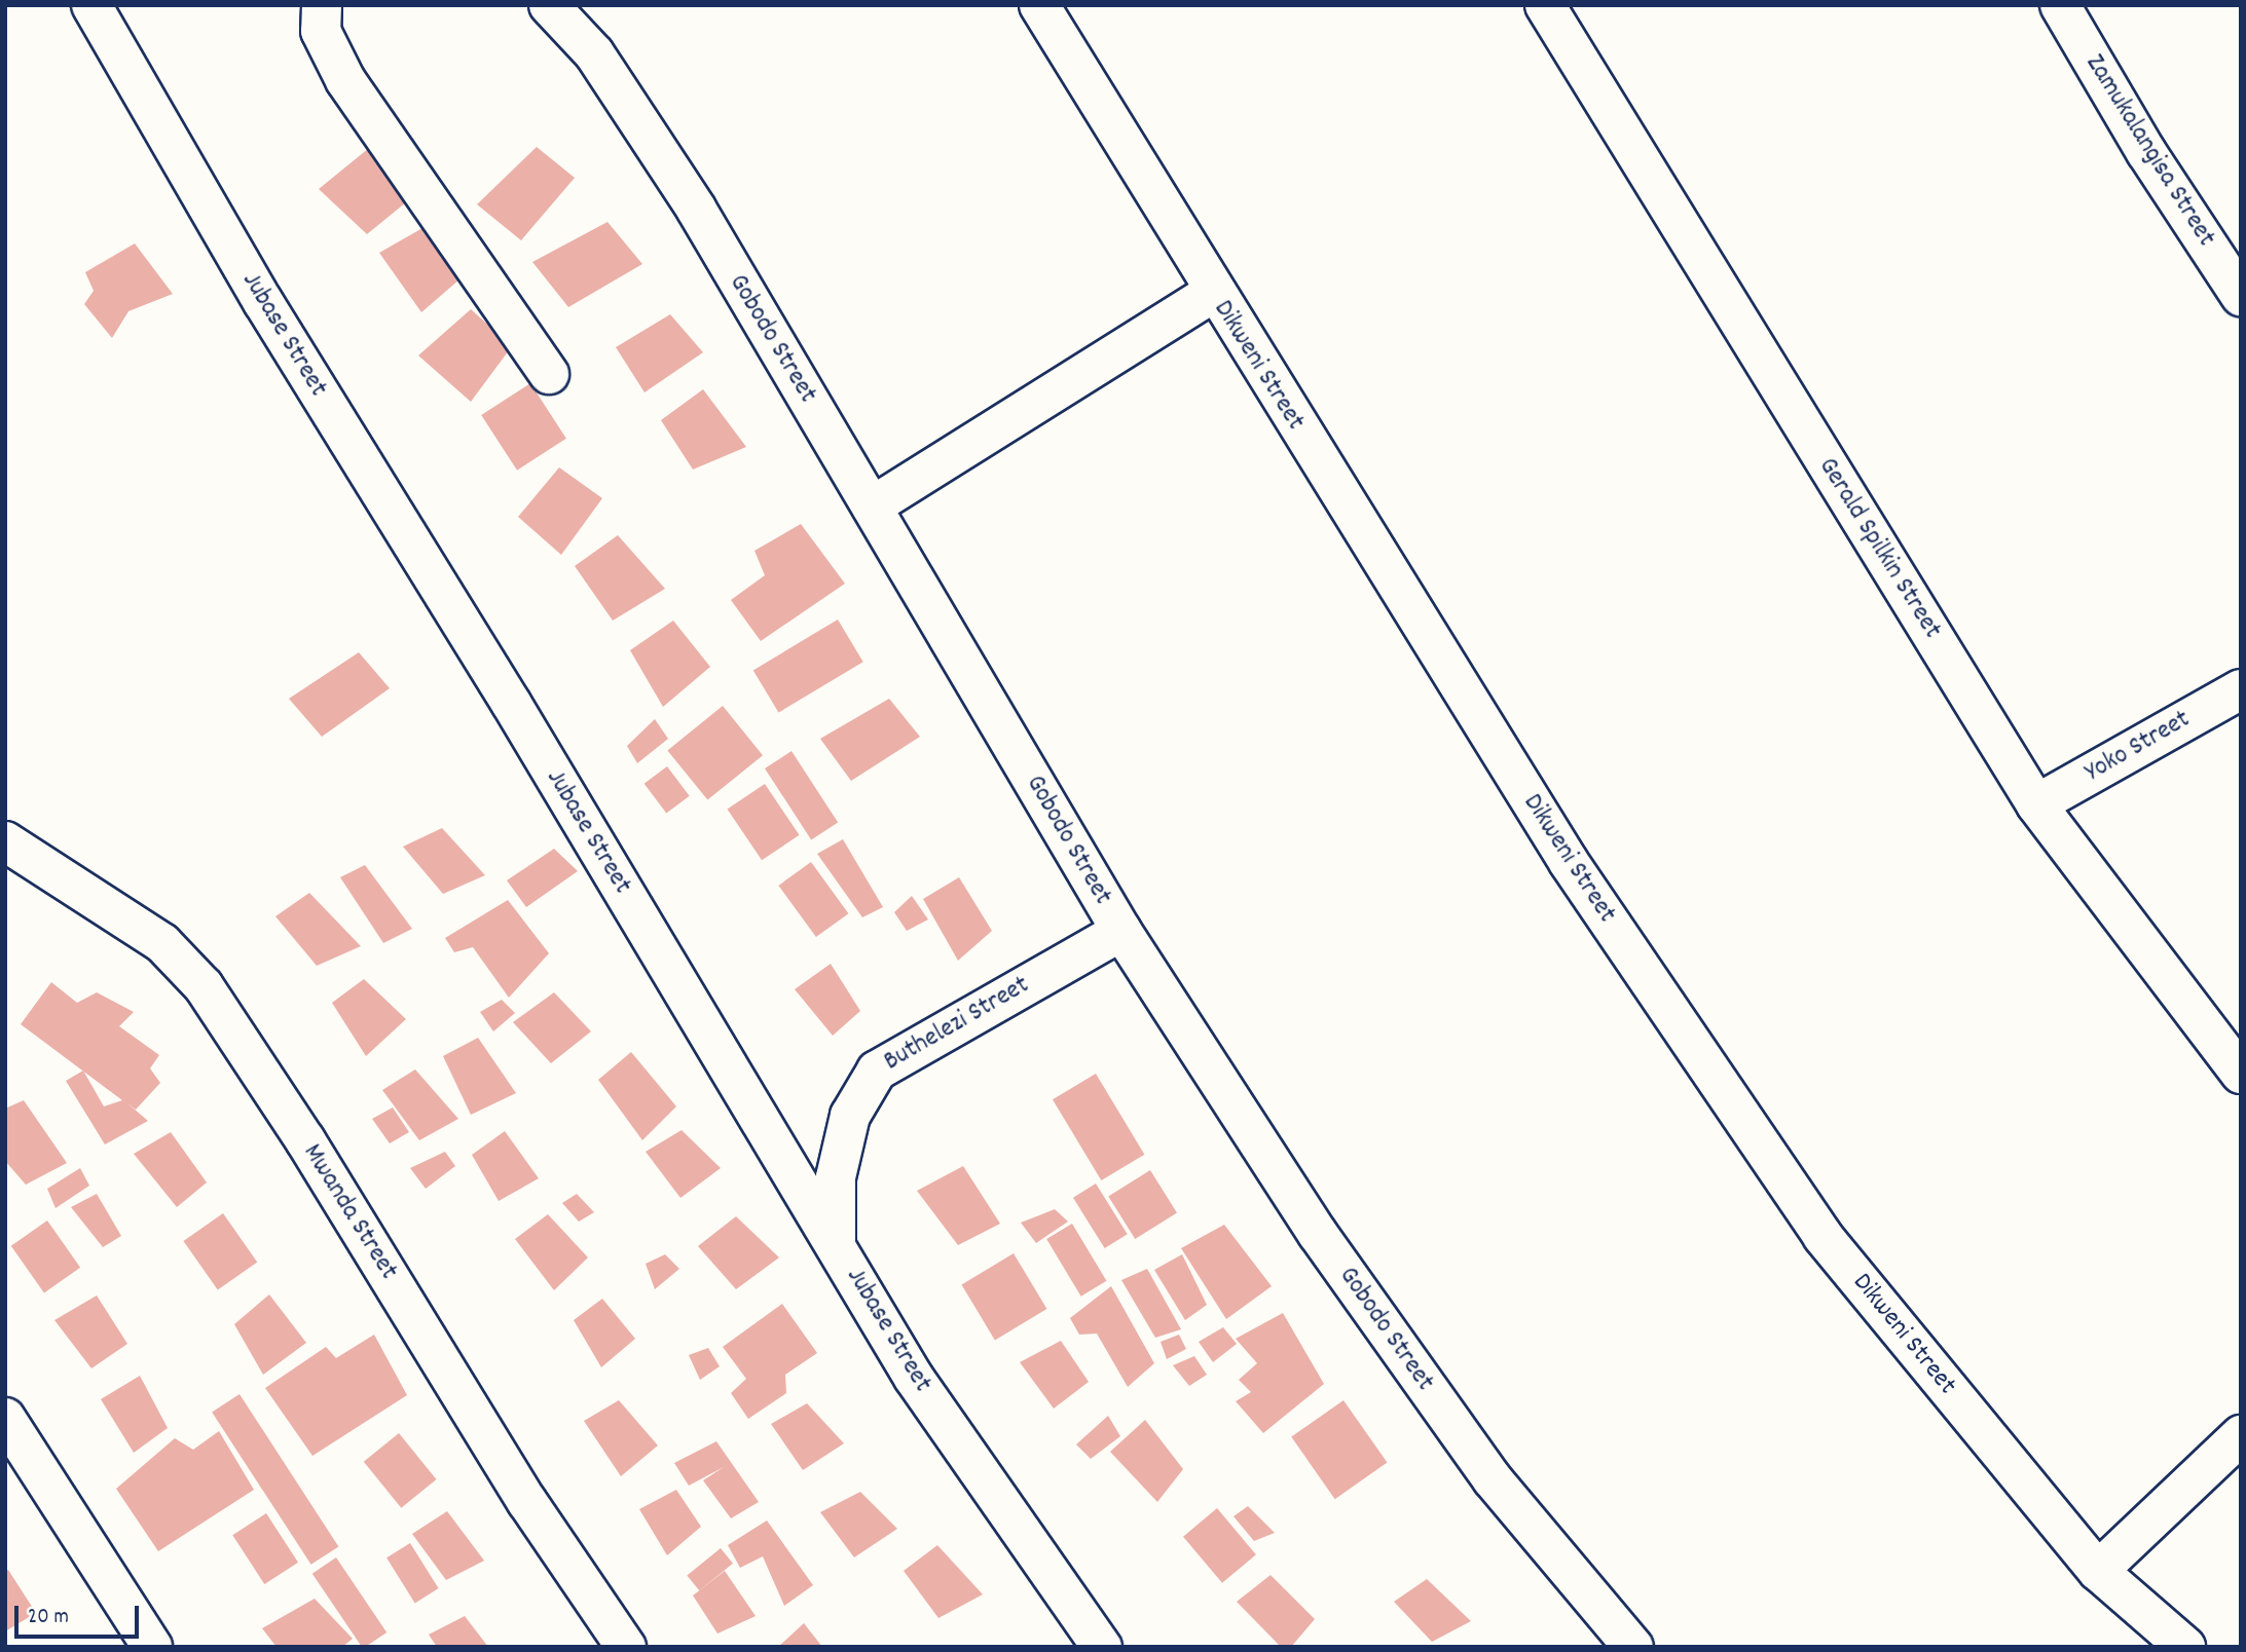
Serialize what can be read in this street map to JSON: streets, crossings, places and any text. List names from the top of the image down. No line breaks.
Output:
{"streets":{"street":["Zamukalangisa Street","Jubase Street","Gobodo Street","Dikweni Street","Gerald Spilkin Street","Yoko Street","Buthelezi Street","Mwanda Street"]},"crossings":[["Jubase Street","Buthelezi Street"],["Gobodo Street","Buthelezi Street"],["Gerald Spilkin Street","Yoko Street"]],"scale_bar":"20 m"}
